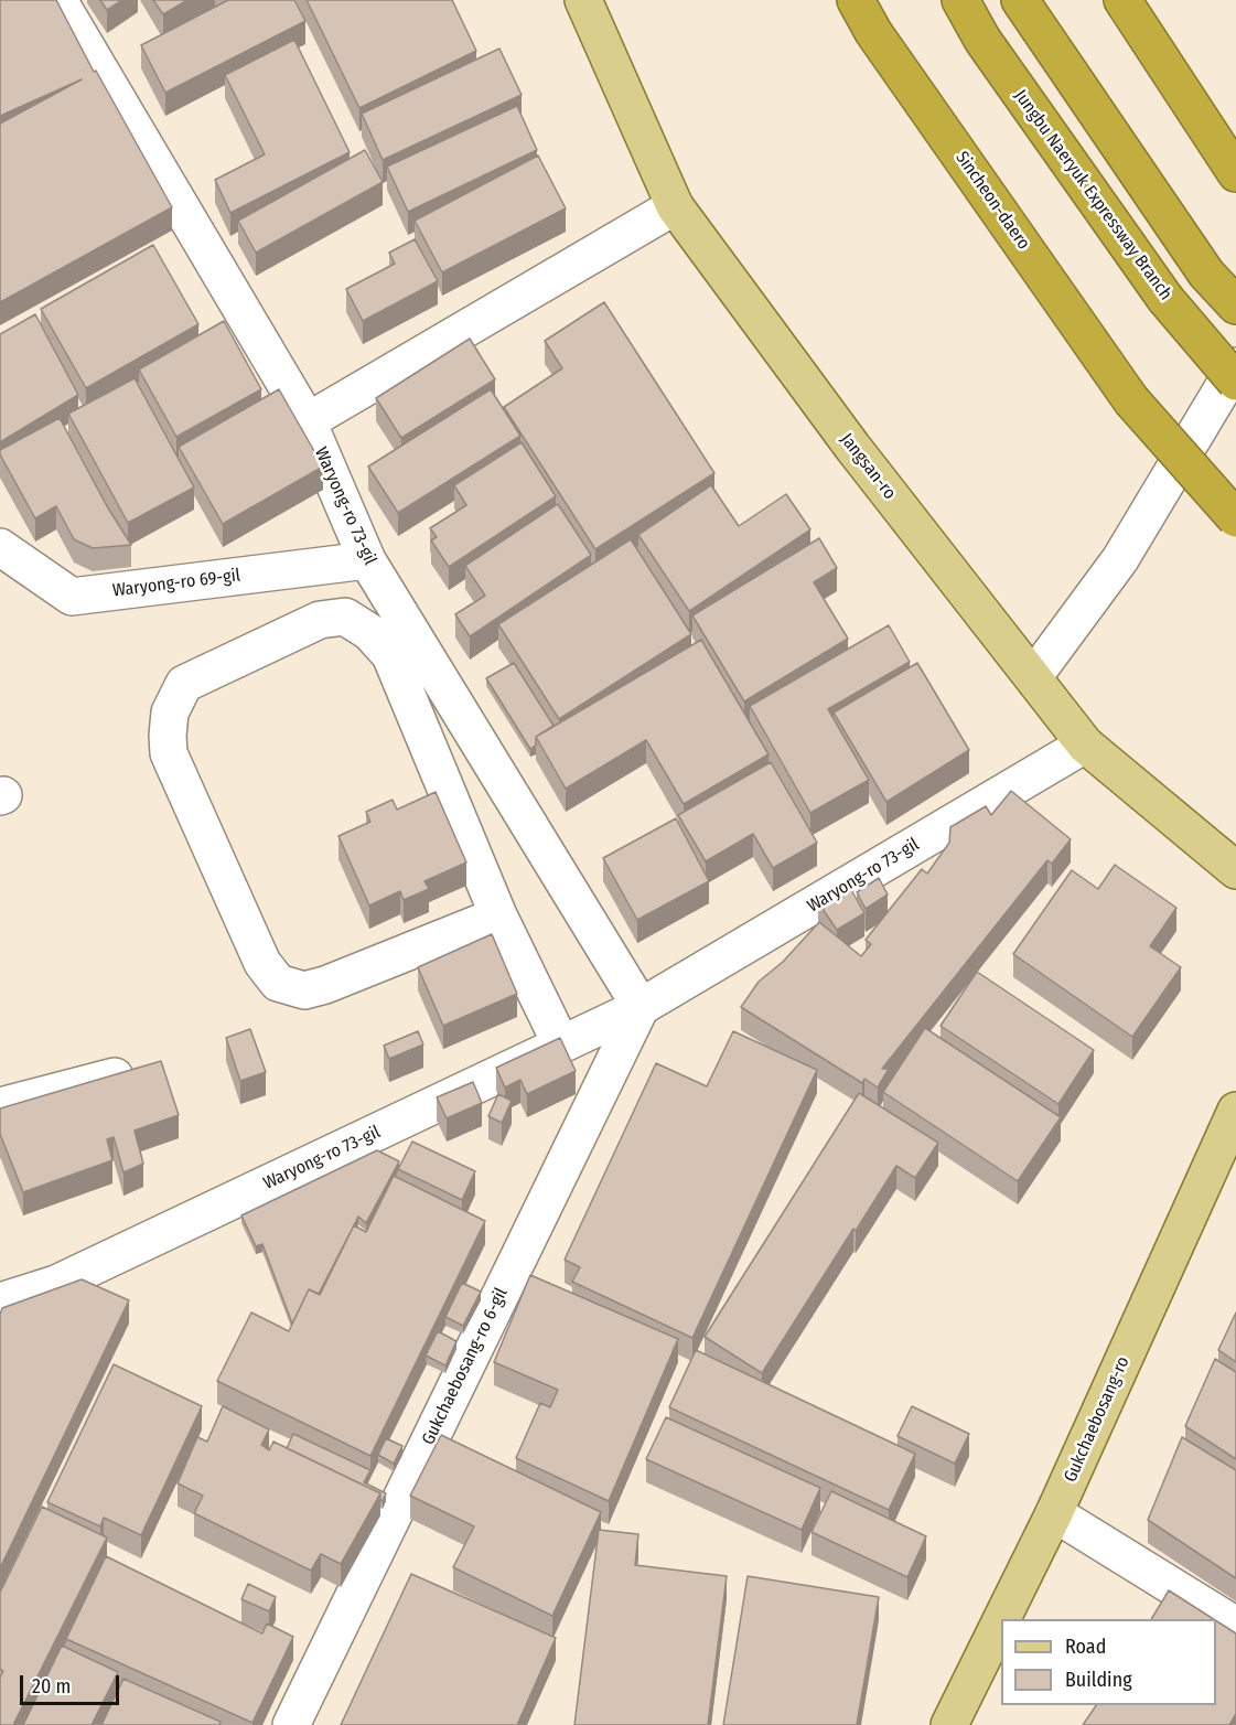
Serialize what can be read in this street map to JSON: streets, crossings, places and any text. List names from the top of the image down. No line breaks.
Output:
{"streets":{"highway":["Jungbu Naeryuk Expressway Branch","Sincheon-daero"],"main road":["Jangsan-ro","Gukchaebosang-ro"],"street":["Waryong-ro 73-gil","Waryong-ro 69-gil","Gukchaebosang-ro 6-gil"]},"crossings":[["Jangsan-ro","Waryong-ro 73-gil"],["Waryong-ro 73-gil","Waryong-ro 69-gil"],["Waryong-ro 73-gil","Gukchaebosang-ro 6-gil"]],"legend":["Road","Building"],"scale_bar":"20 m"}
